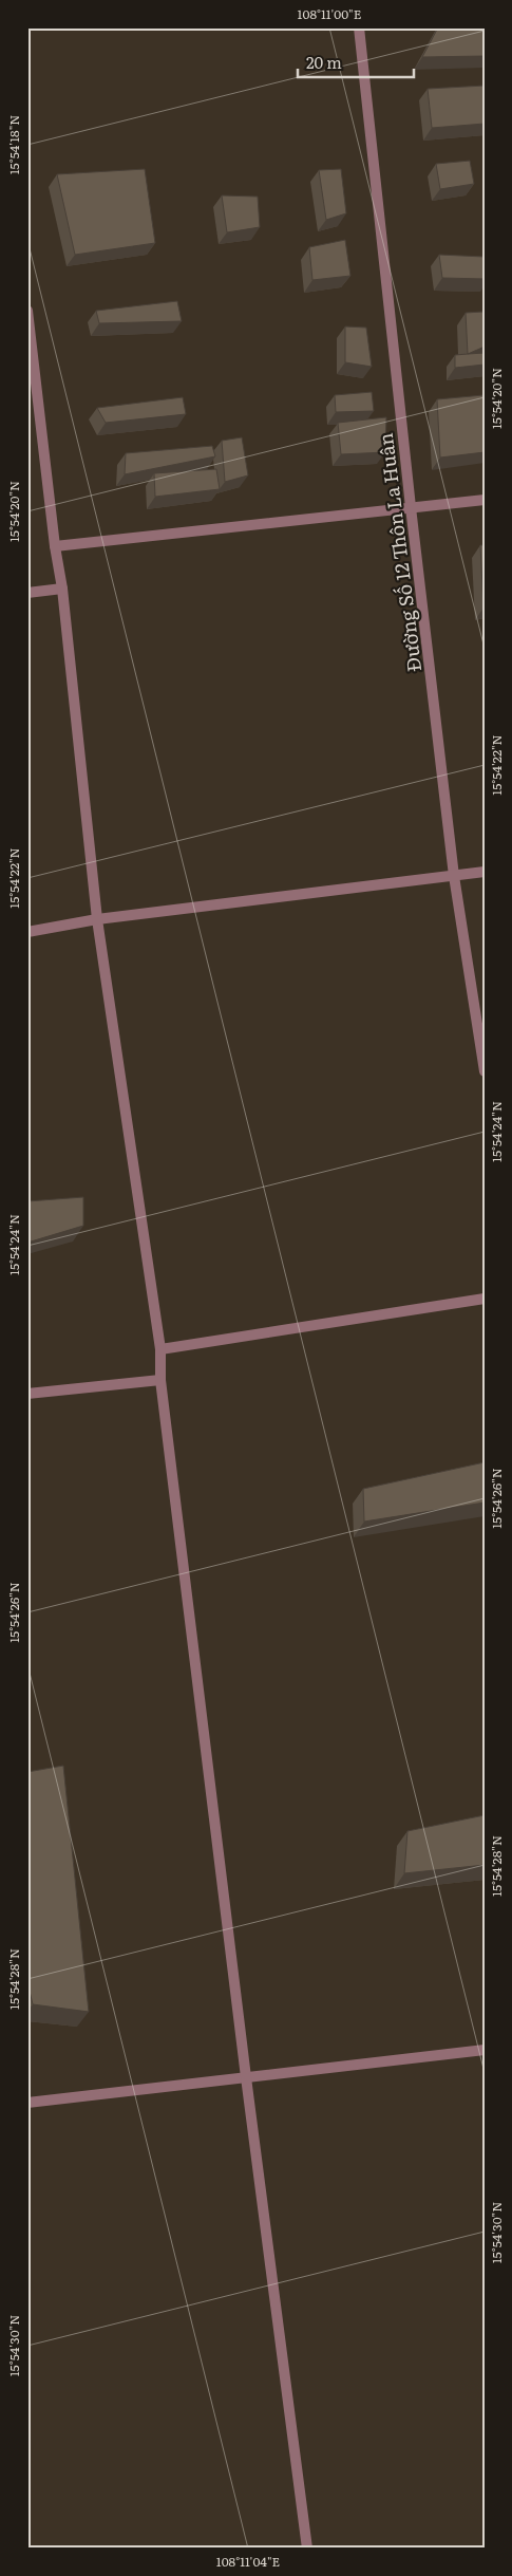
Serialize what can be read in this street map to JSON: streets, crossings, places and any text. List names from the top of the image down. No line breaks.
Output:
{"streets":{"street":["Đường Số 12 Thôn La Huân"]},"scale_bar":"20 m","coordinates":["108°11'00\"E","15°54'18\"N","15°54'20\"N","15°54'22\"N","15°54'24\"N","15°54'26\"N","15°54'28\"N","15°54'30\"N","108°11'04\"E"]}
